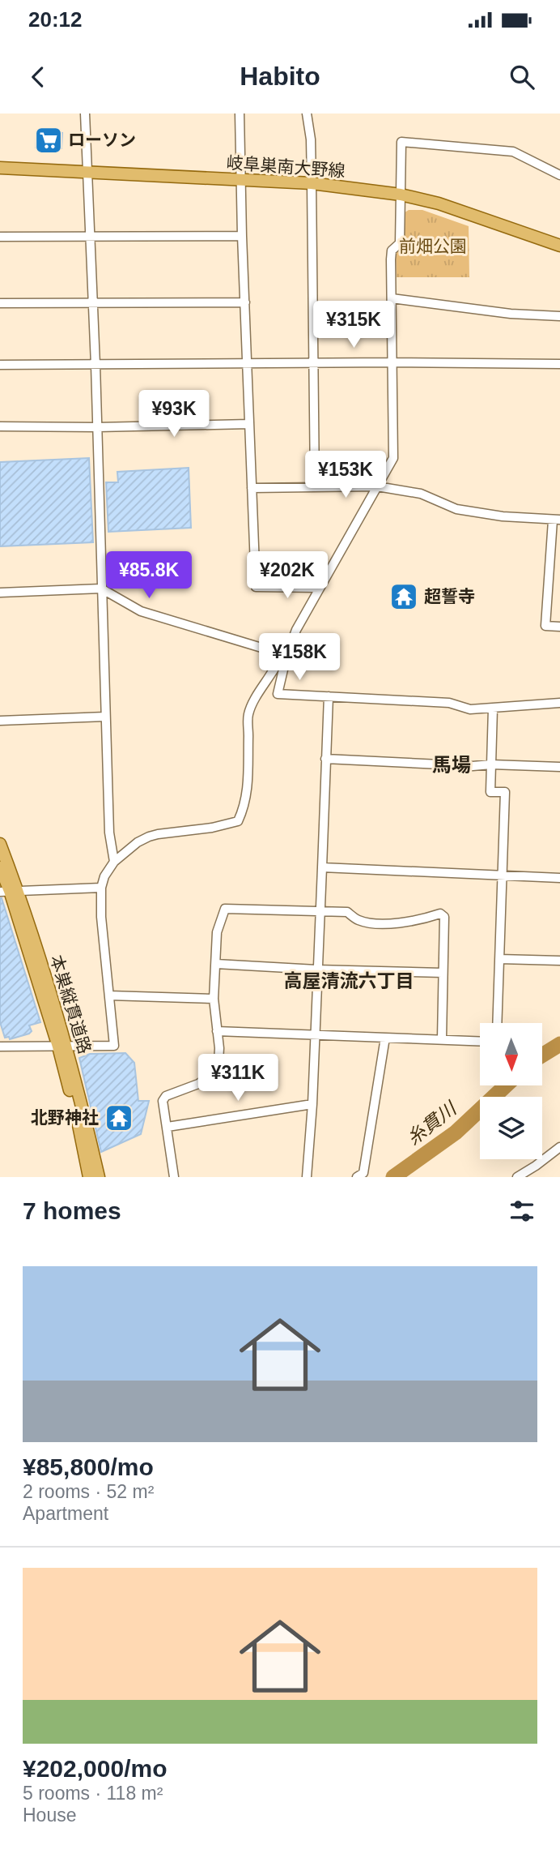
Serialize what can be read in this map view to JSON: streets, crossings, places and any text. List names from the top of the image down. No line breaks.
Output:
{"streets":{"main road":["岐阜巣南大野線","本巣縦貫道路"]},"districts":["馬場","高屋清流六丁目"],"water":["糸貫川"],"parks":["前畑公園"],"places":{"supermarket":["ローソン"],"temple":["超誓寺","北野神社"]},"north":"bottom","page":{"status":"20:12","header":"Habito","price":["¥315K","¥93K","¥153K","¥85.8K","¥202K","¥158K","¥311K"],"heading":"7 homes","list":[{"name":"¥85,800/mo","note":"2 rooms · 52 m² · Apartment"},{"name":"¥202,000/mo","note":"5 rooms · 118 m² · House"}]}}
